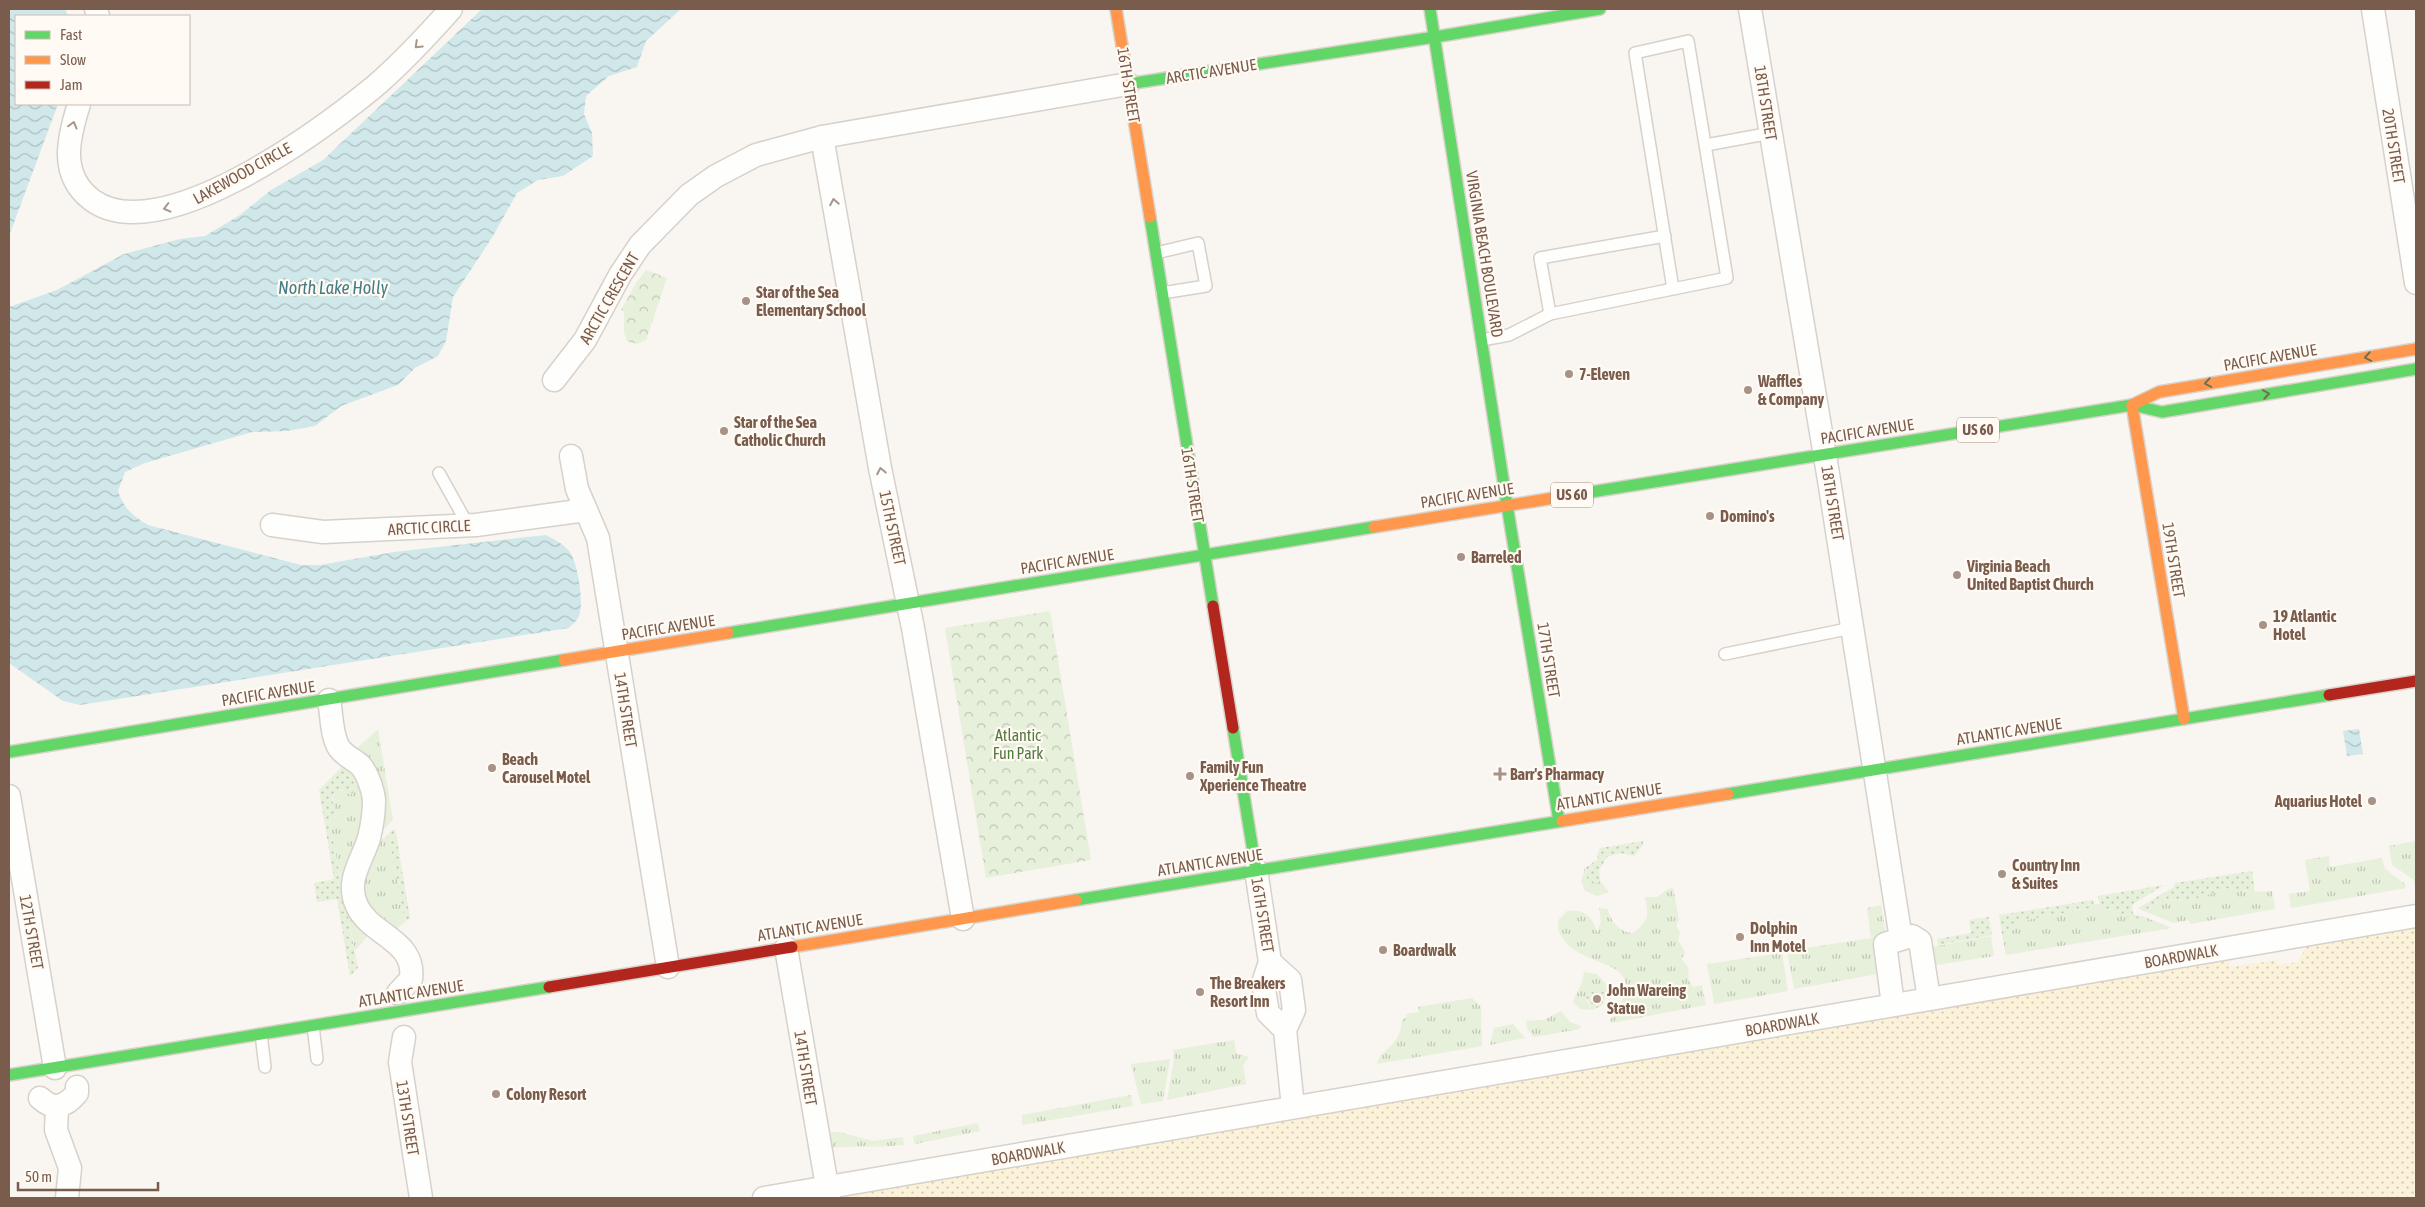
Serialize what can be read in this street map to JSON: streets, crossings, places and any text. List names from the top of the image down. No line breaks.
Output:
{"streets":{"main road":["ARCTIC AVENUE","16TH STREET","VIRGINIA BEACH BOULEVARD","PACIFIC AVENUE","US 60","19TH STREET","17TH STREET","ATLANTIC AVENUE"],"street":["18TH STREET","20TH STREET","LAKEWOOD CIRCLE","ARCTIC CRESCENT","ARCTIC CIRCLE","15TH STREET","14TH STREET","12TH STREET","BOARDWALK","13TH STREET"]},"crossings":[["ARCTIC AVENUE","16TH STREET"],["ARCTIC AVENUE","VIRGINIA BEACH BOULEVARD"],["ARCTIC AVENUE","ARCTIC CRESCENT"],["ARCTIC AVENUE","15TH STREET"],["16TH STREET","PACIFIC AVENUE"],["16TH STREET","ATLANTIC AVENUE"],["16TH STREET","BOARDWALK"],["18TH STREET","PACIFIC AVENUE"],["18TH STREET","ATLANTIC AVENUE"],["VIRGINIA BEACH BOULEVARD","PACIFIC AVENUE"],["VIRGINIA BEACH BOULEVARD","17TH STREET"],["ARCTIC CRESCENT","15TH STREET"],["PACIFIC AVENUE","15TH STREET"],["PACIFIC AVENUE","19TH STREET"],["PACIFIC AVENUE","17TH STREET"],["PACIFIC AVENUE","14TH STREET"],["ARCTIC CIRCLE","14TH STREET"],["15TH STREET","ATLANTIC AVENUE"],["19TH STREET","ATLANTIC AVENUE"],["17TH STREET","ATLANTIC AVENUE"],["14TH STREET","ATLANTIC AVENUE"],["14TH STREET","BOARDWALK"],["ATLANTIC AVENUE","12TH STREET"]],"one_way":["15TH STREET"],"water":["North Lake Holly"],"parks":["Atlantic Fun Park"],"places":{"other":["Star of the Sea Elementary School","7-Eleven","Waffles & Company","Star of the Sea Catholic Church","Domino's","Barreled","Virginia Beach United Baptist Church","19 Atlantic Hotel","Beach Carousel Motel","Family Fun Xperience Theatre","Aquarius Hotel","Country Inn & Suites","Dolphin Inn Motel","Boardwalk","The Breakers Resort Inn","John Wareing Statue","Colony Resort"],"health":["Barr's Pharmacy"]},"legend":["Fast","Slow","Jam"],"scale_bar":"50 m"}
